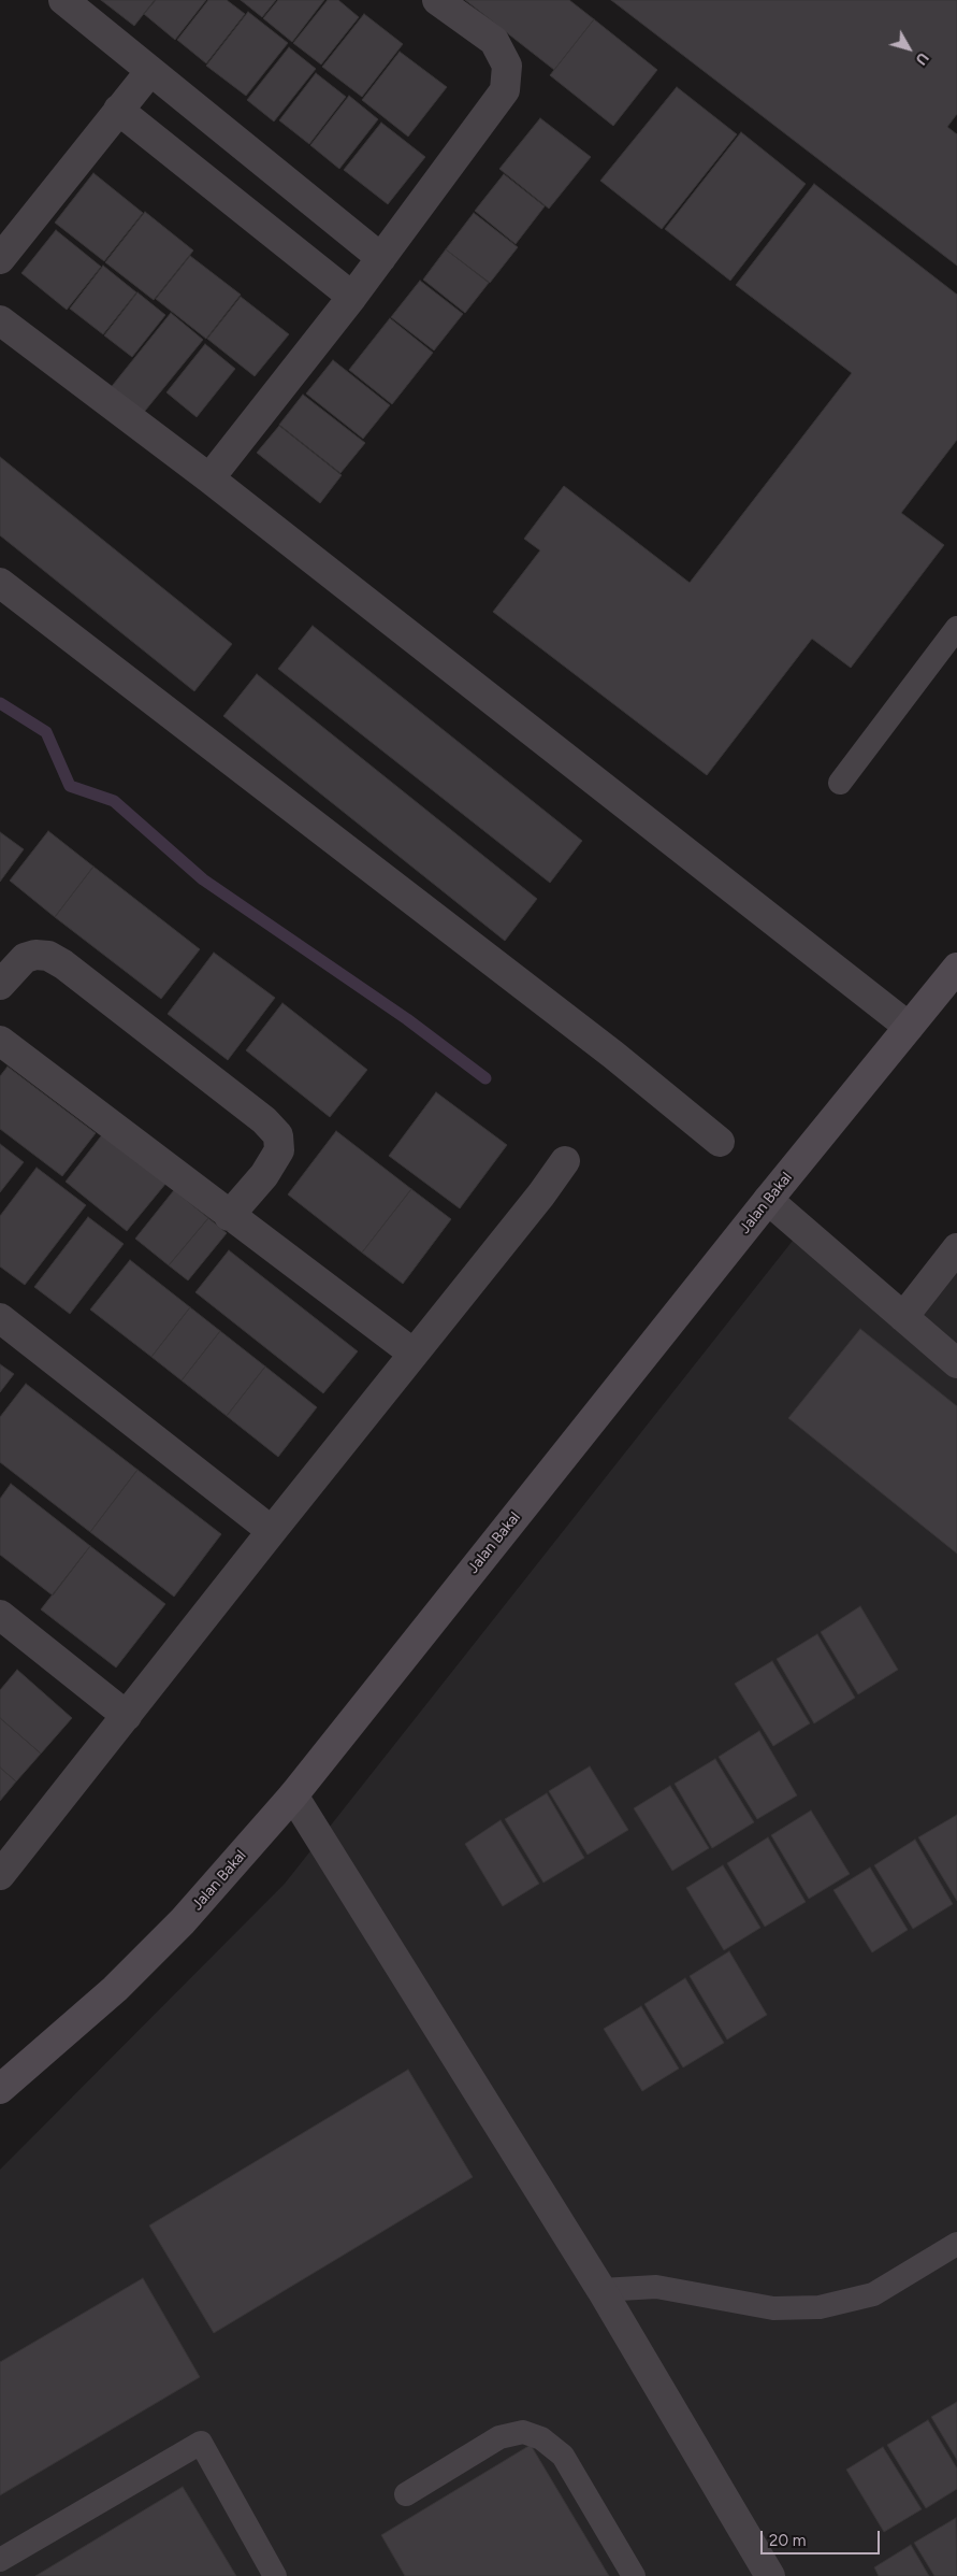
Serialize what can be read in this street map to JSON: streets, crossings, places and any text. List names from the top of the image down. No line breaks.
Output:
{"streets":{"street":["Jalan Bakal"]},"scale_bar":"20 m","north":"bottom right"}
